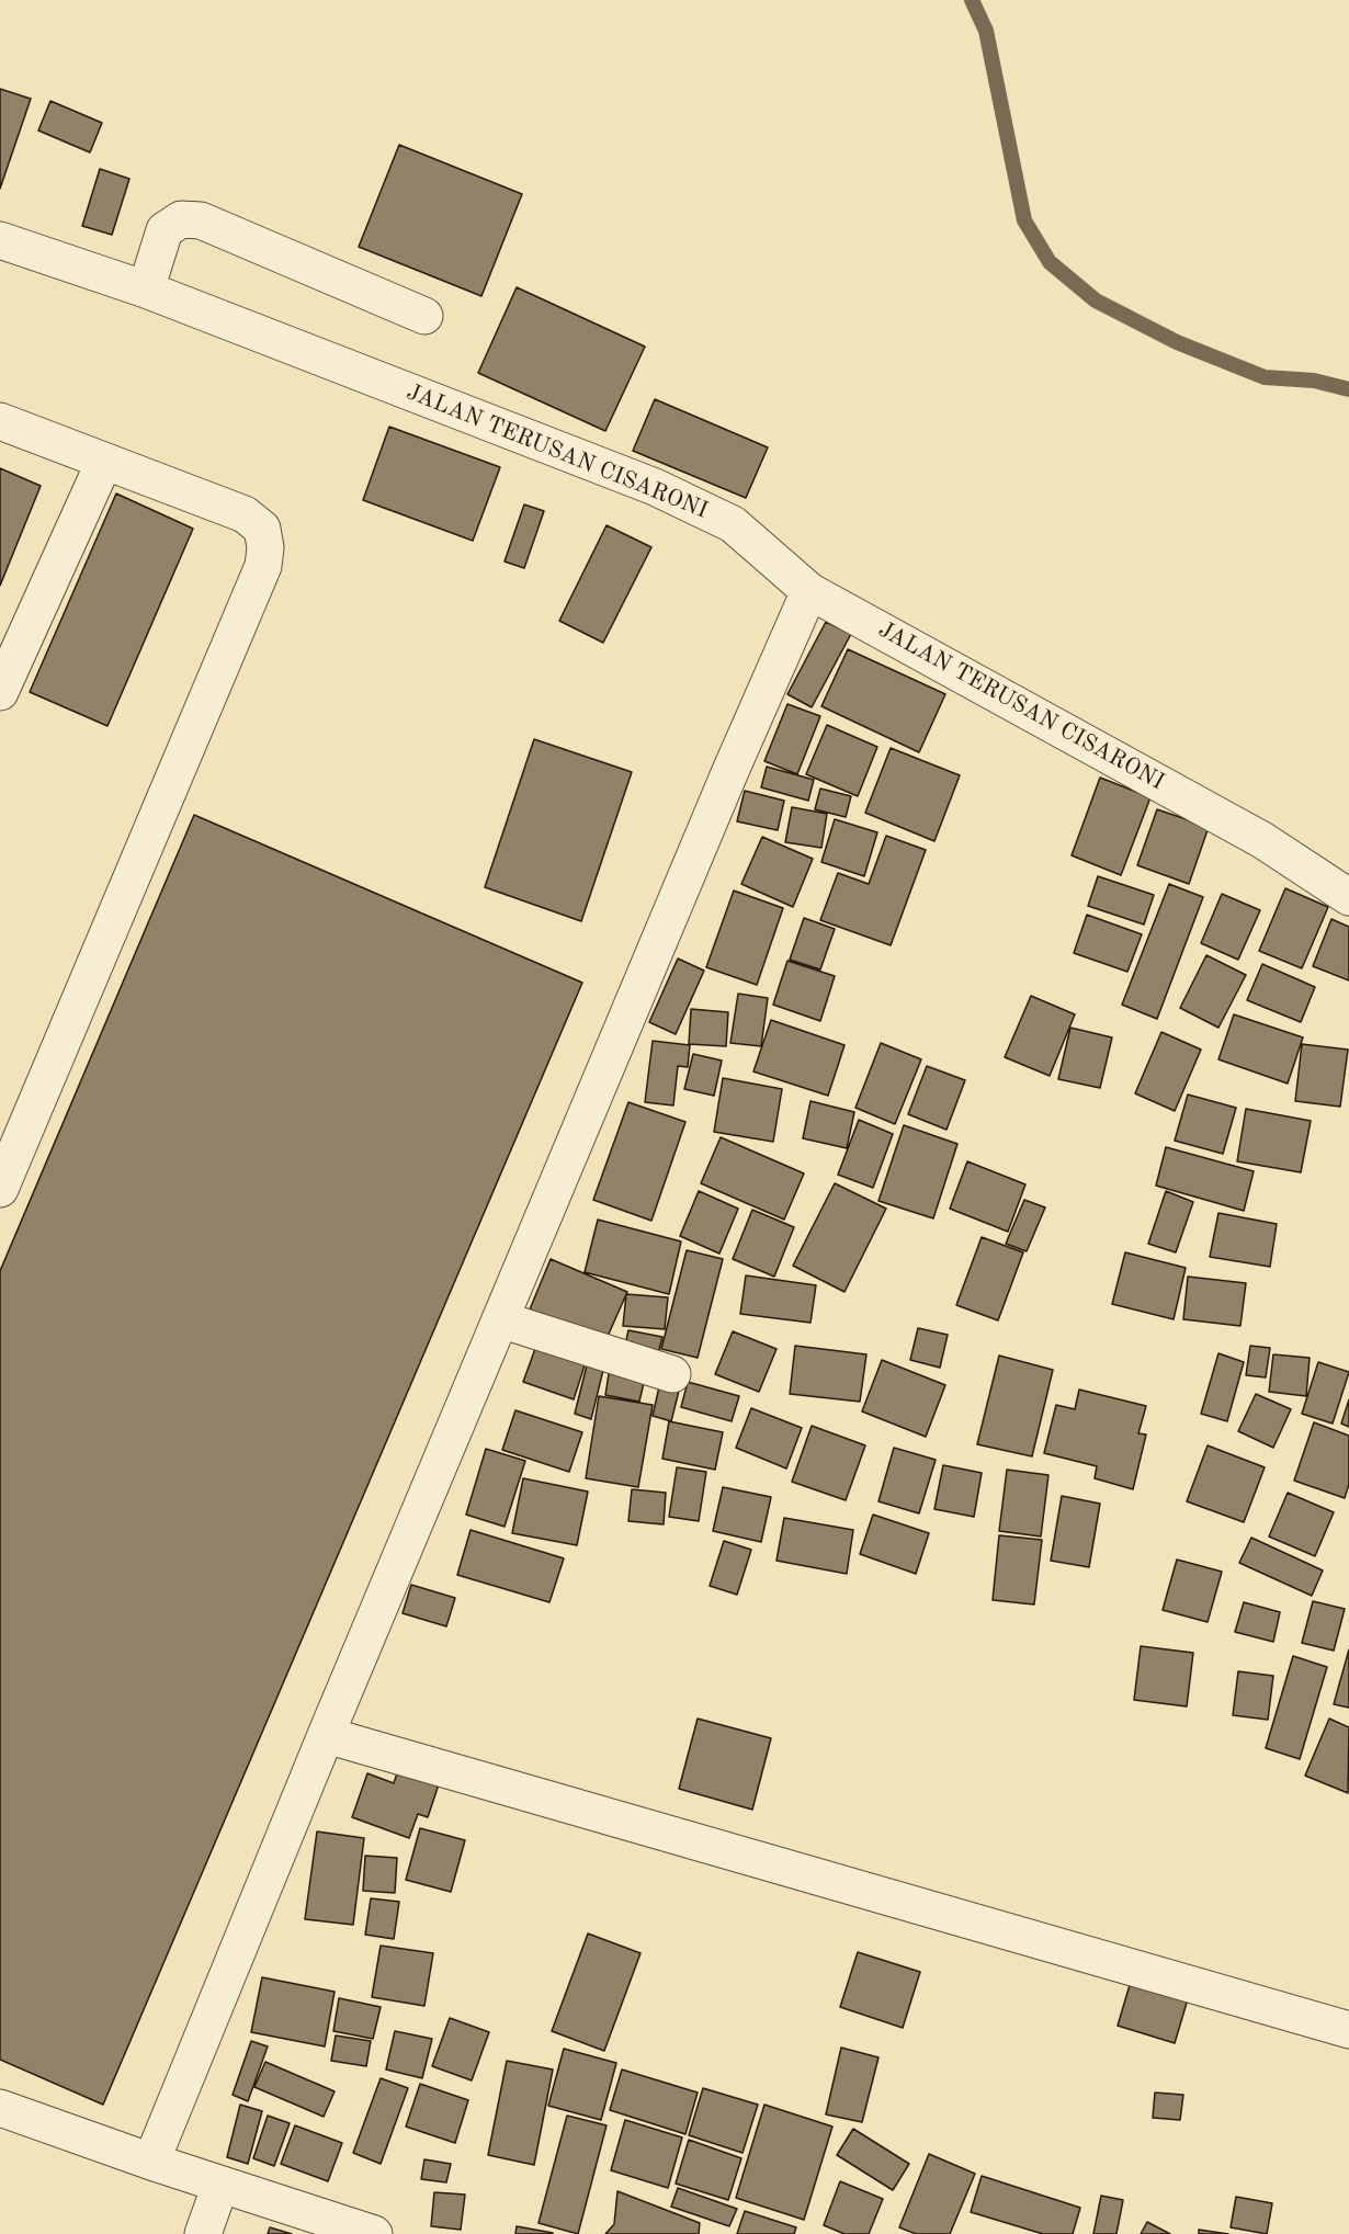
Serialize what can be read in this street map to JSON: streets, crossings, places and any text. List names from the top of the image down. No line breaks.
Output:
{"streets":{"street":["JALAN TERUSAN CISARONI"]}}
